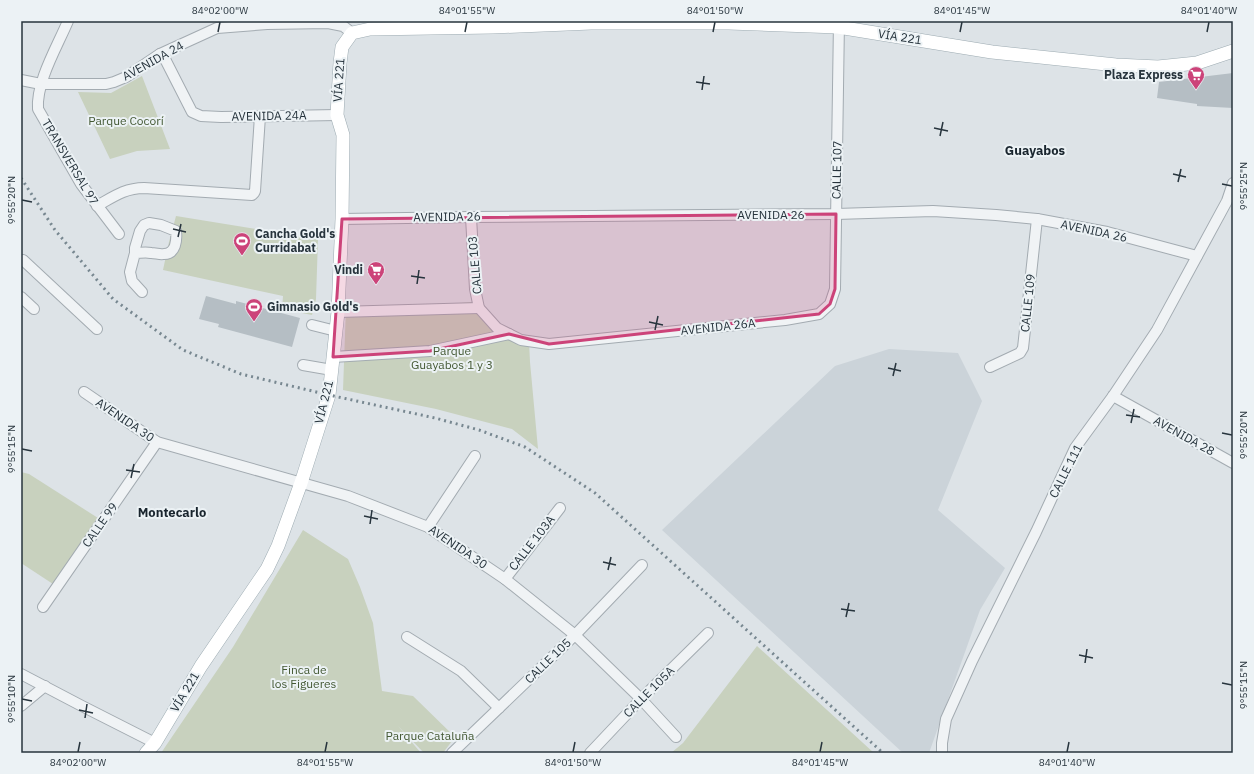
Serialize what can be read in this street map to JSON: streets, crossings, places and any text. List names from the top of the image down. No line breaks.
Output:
{"streets":{"main road":["VÍA 221"],"street":["AVENIDA 24","AVENIDA 24A","TRANSVERSAL 97","CALLE 107","AVENIDA 26","CALLE 103","CALLE 109","AVENIDA 26A","AVENIDA 30","AVENIDA 28","CALLE 111","CALLE 99","CALLE 103A","CALLE 105","CALLE 105A"]},"crossings":[["VÍA 221","AVENIDA 24"],["VÍA 221","AVENIDA 24A"],["VÍA 221","CALLE 107"],["VÍA 221","AVENIDA 26"],["VÍA 221","AVENIDA 30"],["AVENIDA 24","AVENIDA 24A"],["AVENIDA 24","TRANSVERSAL 97"],["CALLE 107","AVENIDA 26"],["CALLE 107","AVENIDA 26A"],["AVENIDA 26","CALLE 103"],["AVENIDA 26","CALLE 109"],["AVENIDA 26","CALLE 111"],["CALLE 103","AVENIDA 26A"],["AVENIDA 30","CALLE 99"],["AVENIDA 30","CALLE 103A"],["AVENIDA 30","CALLE 105"],["AVENIDA 30","CALLE 105A"],["AVENIDA 28","CALLE 111"]],"districts":["Guayabos","Montecarlo"],"parks":["Parque Cocorí","Parque Guayabos 1 y 3","Finca de los Figueres","Parque Cataluña"],"places":{"supermarket":["Plaza Express","Vindi"],"sports":["Cancha Gold's Curridabat","Gimnasio Gold's"]},"coordinates":["84°02'00\"W","84°01'55\"W","84°01'50\"W","84°01'45\"W","84°01'40\"W","9°55'25\"N","9°55'20\"N","9°55'15\"N","9°55'10\"N"]}
